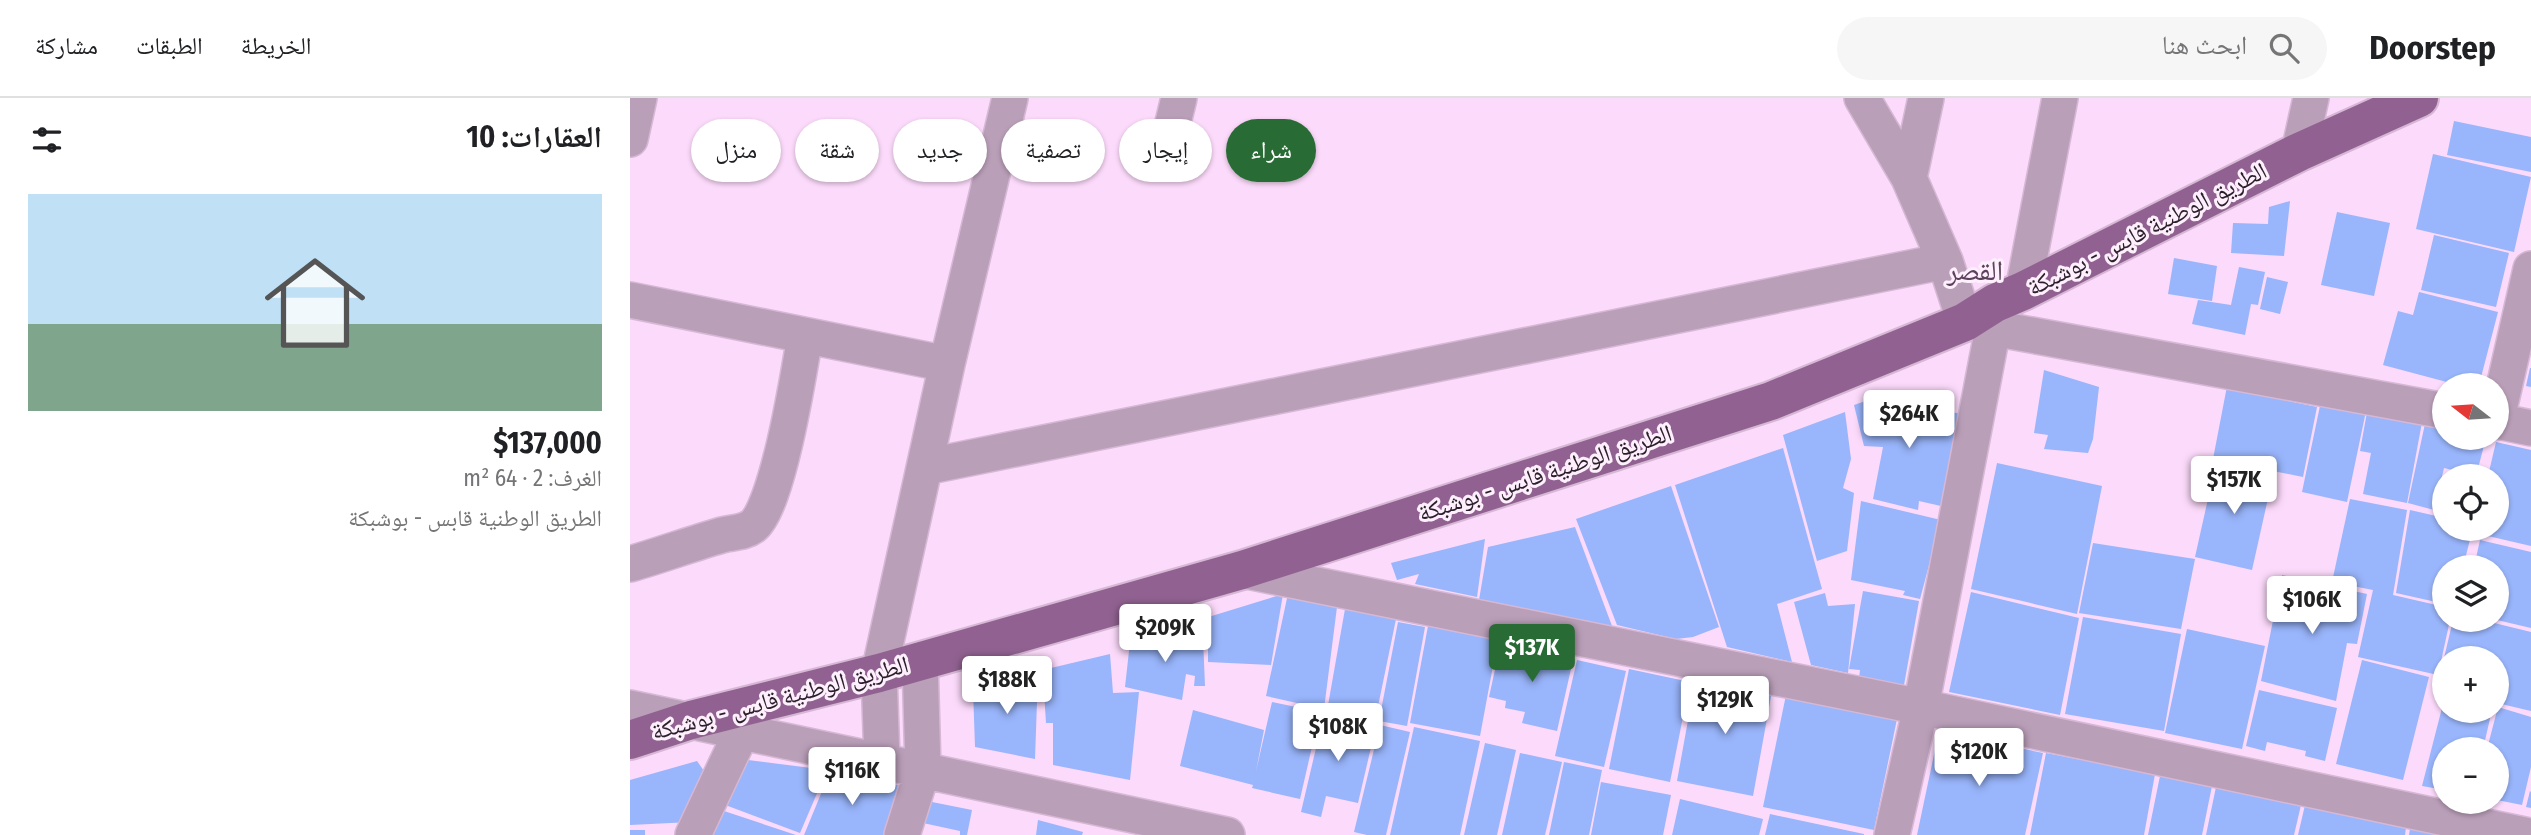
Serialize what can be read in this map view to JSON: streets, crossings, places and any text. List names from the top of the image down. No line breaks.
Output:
{"streets":{"main road":["الطريق الوطنية قابس - بوشبكة"]},"districts":["القصر"],"north":"left","page":{"header":"Doorstep","search":"ابحث هنا","nav":["الخريطة","الطبقات","مشاركة"],"heading":"العقارات: 10","chip":["شراء","إيجار","تصفية","جديد","شقة","منزل"],"list":[{"name":"$137,000","note":"الغرف: 2 · 64 m² · الطريق الوطنية قابس - بوشبكة"}],"map_buttons":["+","−"],"price":["$264K","$157K","$106K","$209K","$137K","$188K","$129K","$108K","$120K","$116K"]}}
